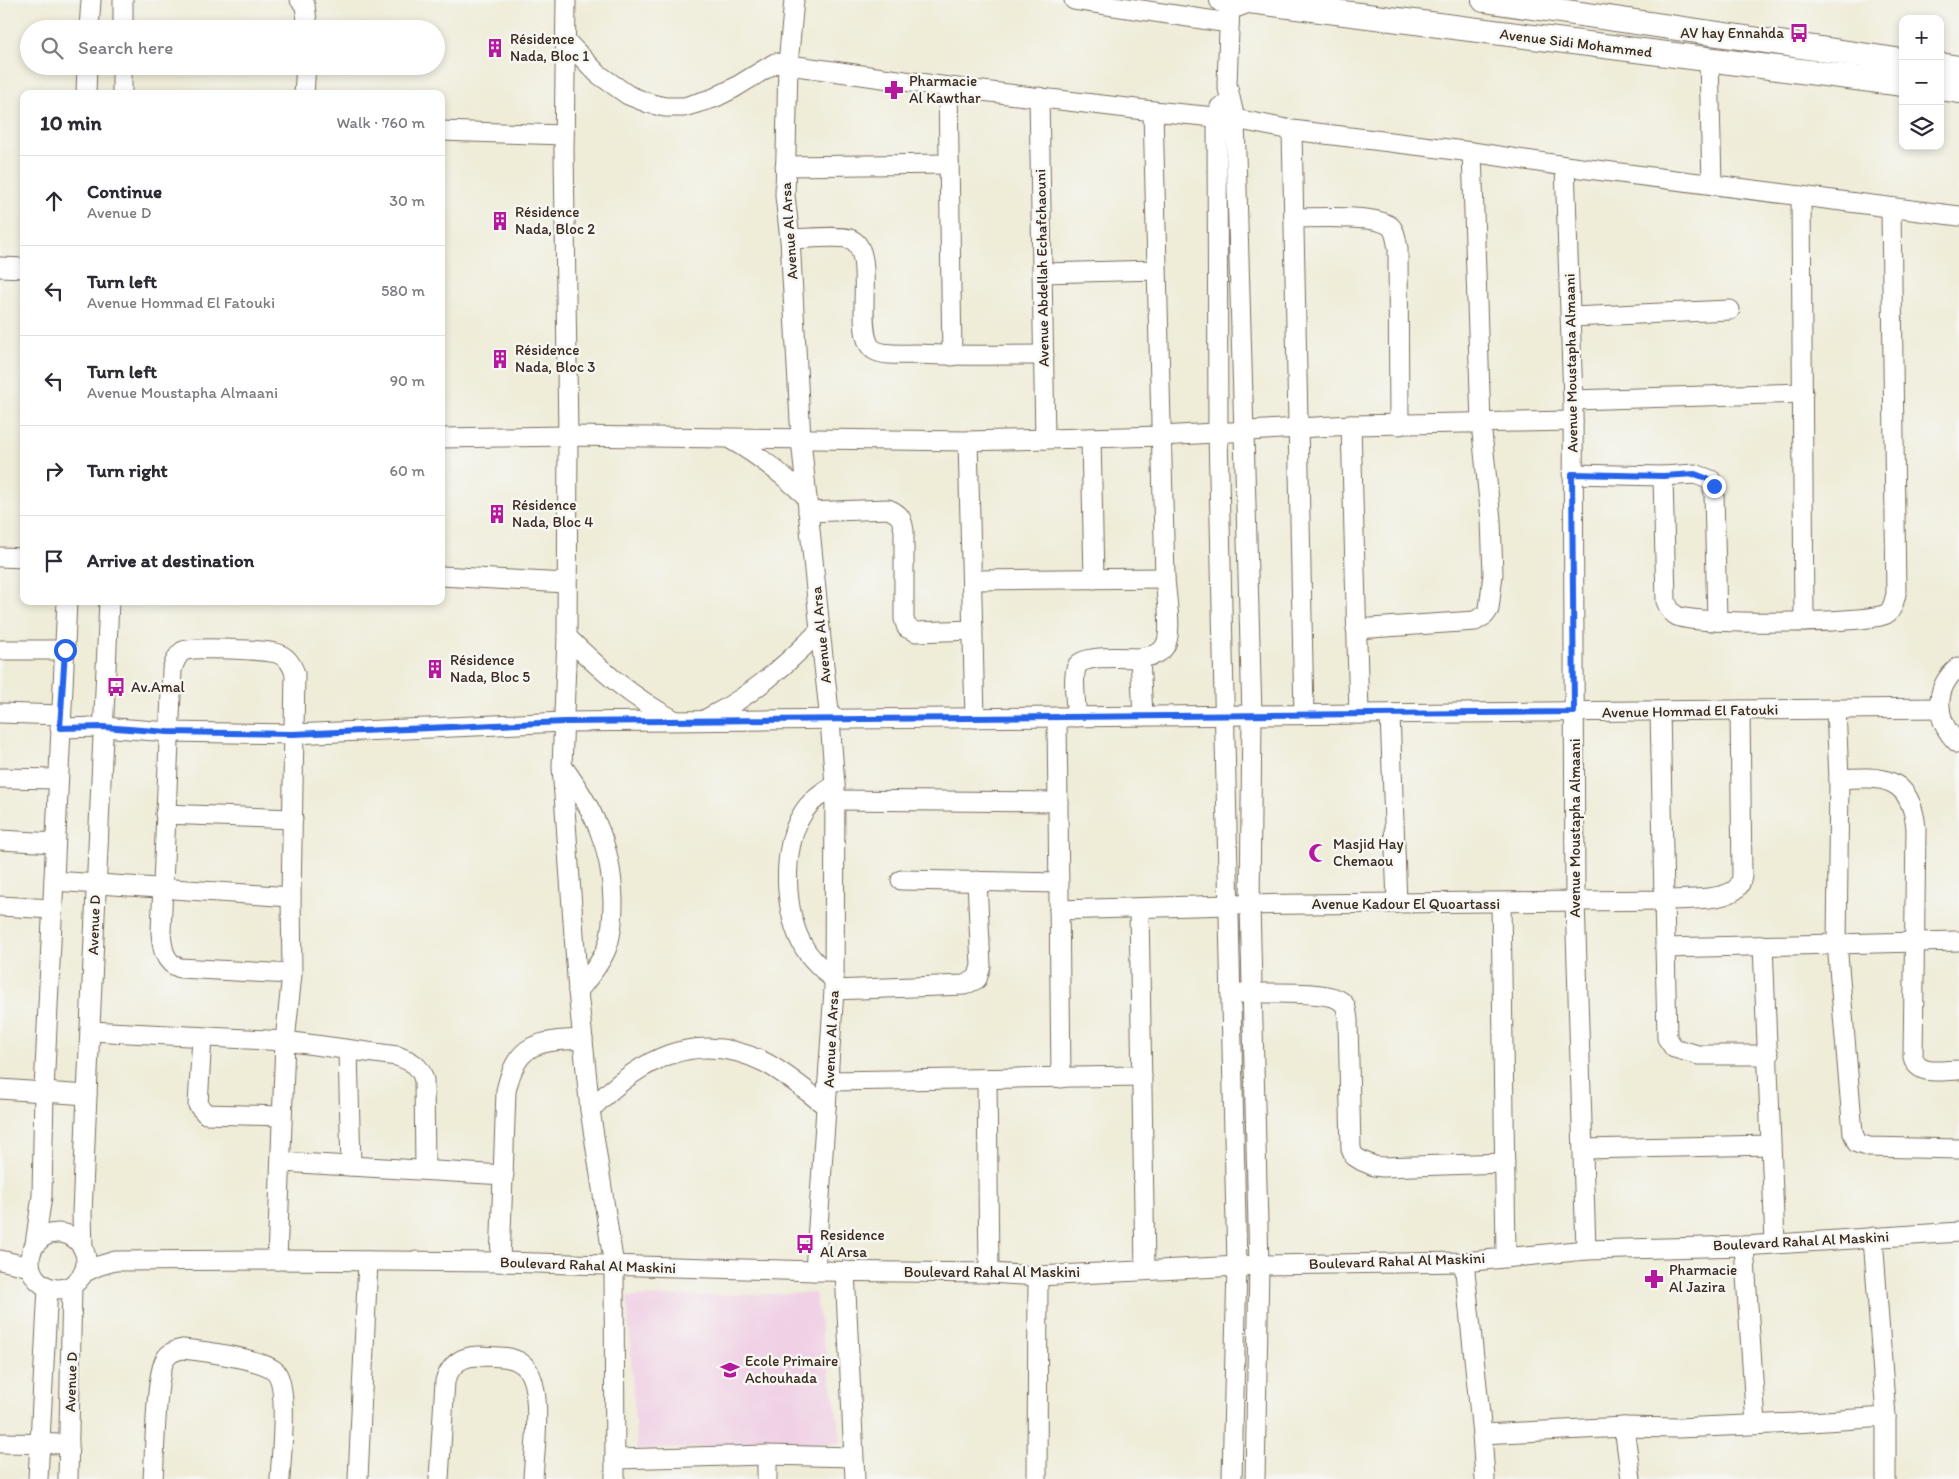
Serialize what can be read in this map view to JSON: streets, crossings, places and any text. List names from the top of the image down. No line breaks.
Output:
{"streets":{"main road":["Avenue Sidi Mohammed"],"street":["Avenue Al Arsa","Avenue Abdellah Echafchaouni","Avenue Moustapha Almaani","Avenue Hommad El Fatouki","Avenue Kadour El Quoartassi","Avenue D","Boulevard Rahal Al Maskini"]},"crossings":[["Avenue Al Arsa","Avenue Hommad El Fatouki"],["Avenue Al Arsa","Boulevard Rahal Al Maskini"],["Avenue Moustapha Almaani","Avenue Hommad El Fatouki"],["Avenue Moustapha Almaani","Avenue Kadour El Quoartassi"],["Avenue Moustapha Almaani","Boulevard Rahal Al Maskini"],["Avenue Hommad El Fatouki","Avenue Kadour El Quoartassi"],["Avenue Hommad El Fatouki","Avenue D"],["Avenue D","Boulevard Rahal Al Maskini"]],"places":{"bus stop":["AV hay Ennahda","Av.Amal","Residence Al Arsa"],"building":["Résidence Nada, Bloc 1","Résidence Nada, Bloc 2","Résidence Nada, Bloc 3","Résidence Nada, Bloc 4","Résidence Nada, Bloc 5"],"pharmacy":["Pharmacie Al Kawthar","Pharmacie Al Jazira"],"mosque":["Masjid Hay Chemaou"],"school or university":["Ecole Primaire Achouhada"]},"page":{"map_buttons":["+","−"],"search":"Search here","heading":["10 min","Walk · 760 m"],"list":[["Continue","Avenue D","30 m"],["Turn left","Avenue Hommad El Fatouki","580 m"],["Turn left","Avenue Moustapha Almaani","90 m"],["Turn right","60 m"],"Arrive at destination"]}}
